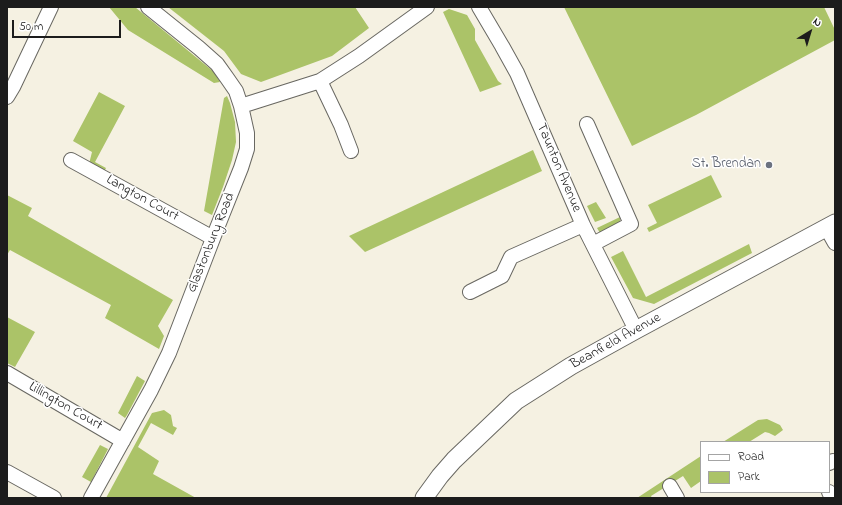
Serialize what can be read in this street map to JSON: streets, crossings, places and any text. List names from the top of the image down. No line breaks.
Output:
{"streets":{"street":["Taunton Avenue","Langton Court","Glastonbury Road","Beanfield Avenue","Lillington Court"]},"crossings":[["Taunton Avenue","Beanfield Avenue"],["Langton Court","Glastonbury Road"],["Glastonbury Road","Lillington Court"]],"places":["St. Brendan"],"legend":["Road","Park"],"scale_bar":"50 m","north":"top right"}
